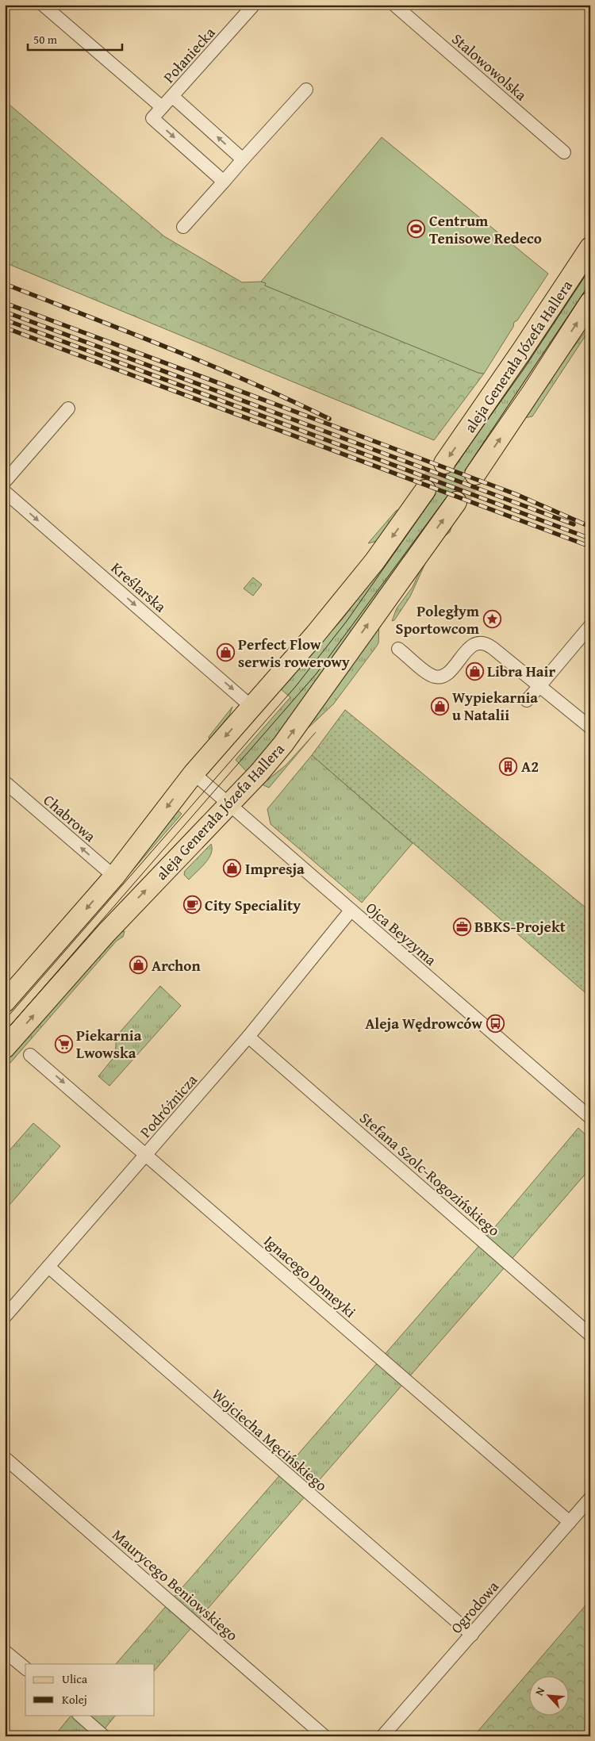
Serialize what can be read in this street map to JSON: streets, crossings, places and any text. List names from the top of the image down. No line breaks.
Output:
{"streets":{"main road":["aleja Generała Józefa Hallera"],"street":["Połaniecka","Stalowowolska","Kreślarska","Chabrowa","Ojca Beyzyma","Podróżnicza","Stefana Szolc-Rogozińskiego","Ignacego Domeyki","Wojciecha Męcińskiego","Maurycego Beniowskiego","Ogrodowa"]},"crossings":[["aleja Generała Józefa Hallera","Ojca Beyzyma"],["Ojca Beyzyma","Podróżnicza"],["Podróżnicza","Stefana Szolc-Rogozińskiego"],["Podróżnicza","Ignacego Domeyki"],["Podróżnicza","Wojciecha Męcińskiego"],["Ignacego Domeyki","Ogrodowa"],["Wojciecha Męcińskiego","Ogrodowa"]],"one_way":["Kreślarska","Chabrowa"],"places":{"sports":["Centrum Tenisowe Redeco"],"place":["Poległym Sportowcom"],"shop":["Perfect Flow serwis rowerowy","Libra Hair","Wypiekarnia u Natalii","Impresja","Archon"],"building":["A2"],"cafe":["City Speciality"],"office":["BBKS-Projekt"],"bus stop":["Aleja Wędrowców"],"supermarket":["Piekarnia Lwowska"]},"legend":["Ulica","Kolej"],"scale_bar":"50 m","north":"top left"}
